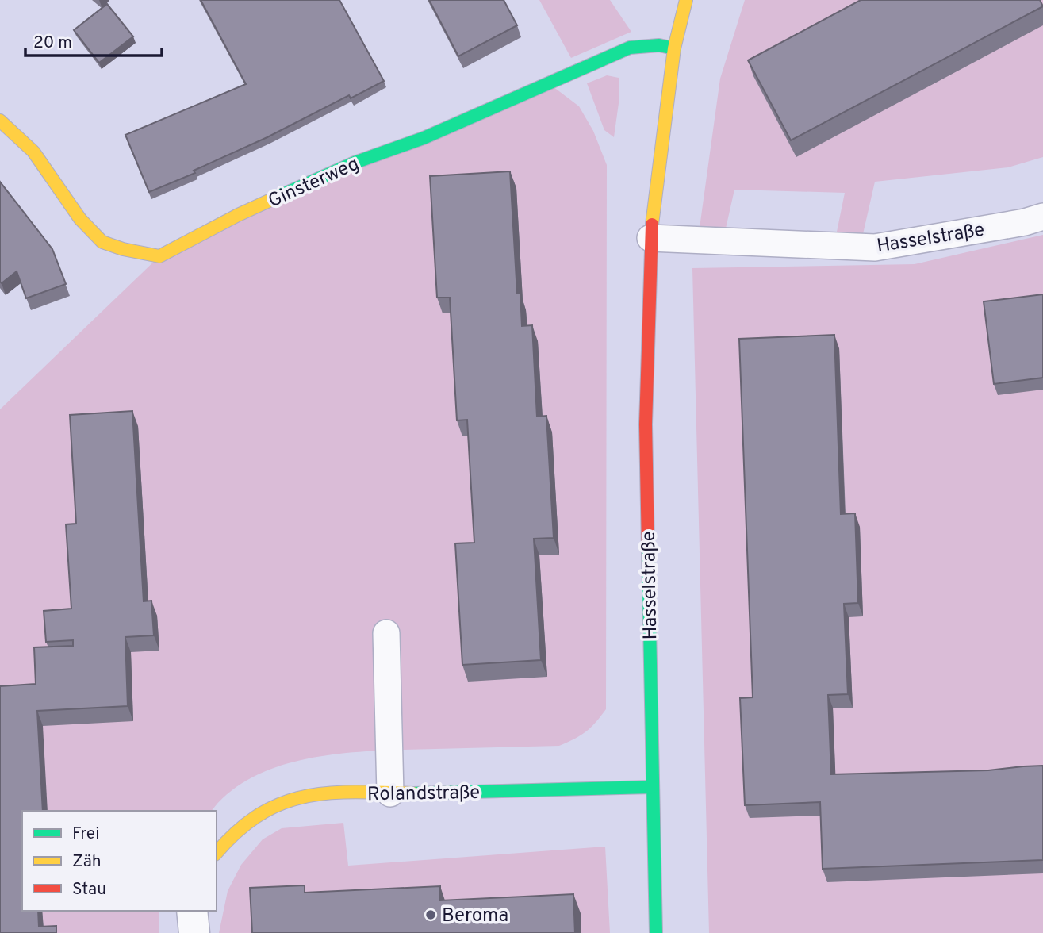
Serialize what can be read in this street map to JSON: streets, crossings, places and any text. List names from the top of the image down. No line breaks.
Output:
{"streets":{"street":["Ginsterweg","Hasselstraße","Rolandstraße"]},"crossings":[["Ginsterweg","Hasselstraße"],["Hasselstraße","Rolandstraße"]],"places":["Beroma"],"legend":["Frei","Zäh","Stau"],"scale_bar":"20 m"}
